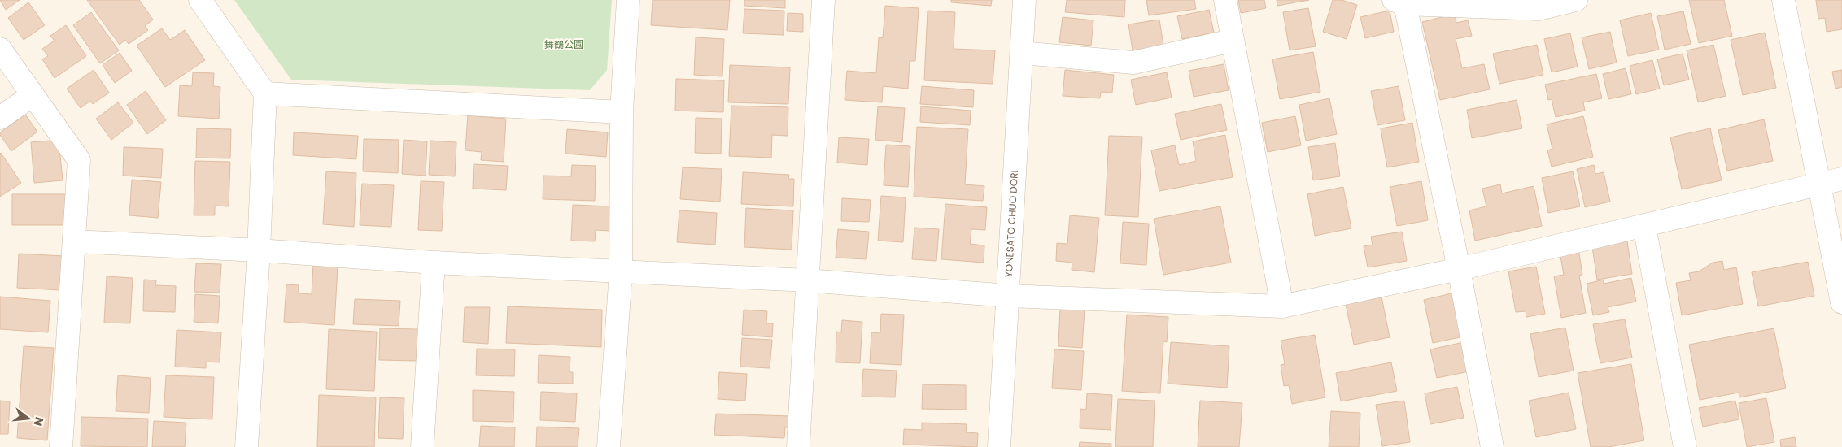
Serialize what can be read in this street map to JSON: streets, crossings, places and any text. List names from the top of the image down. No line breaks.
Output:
{"streets":{"street":["YONESATO CHUO DORI"]},"parks":["舞鶴公園"],"north":"right"}
